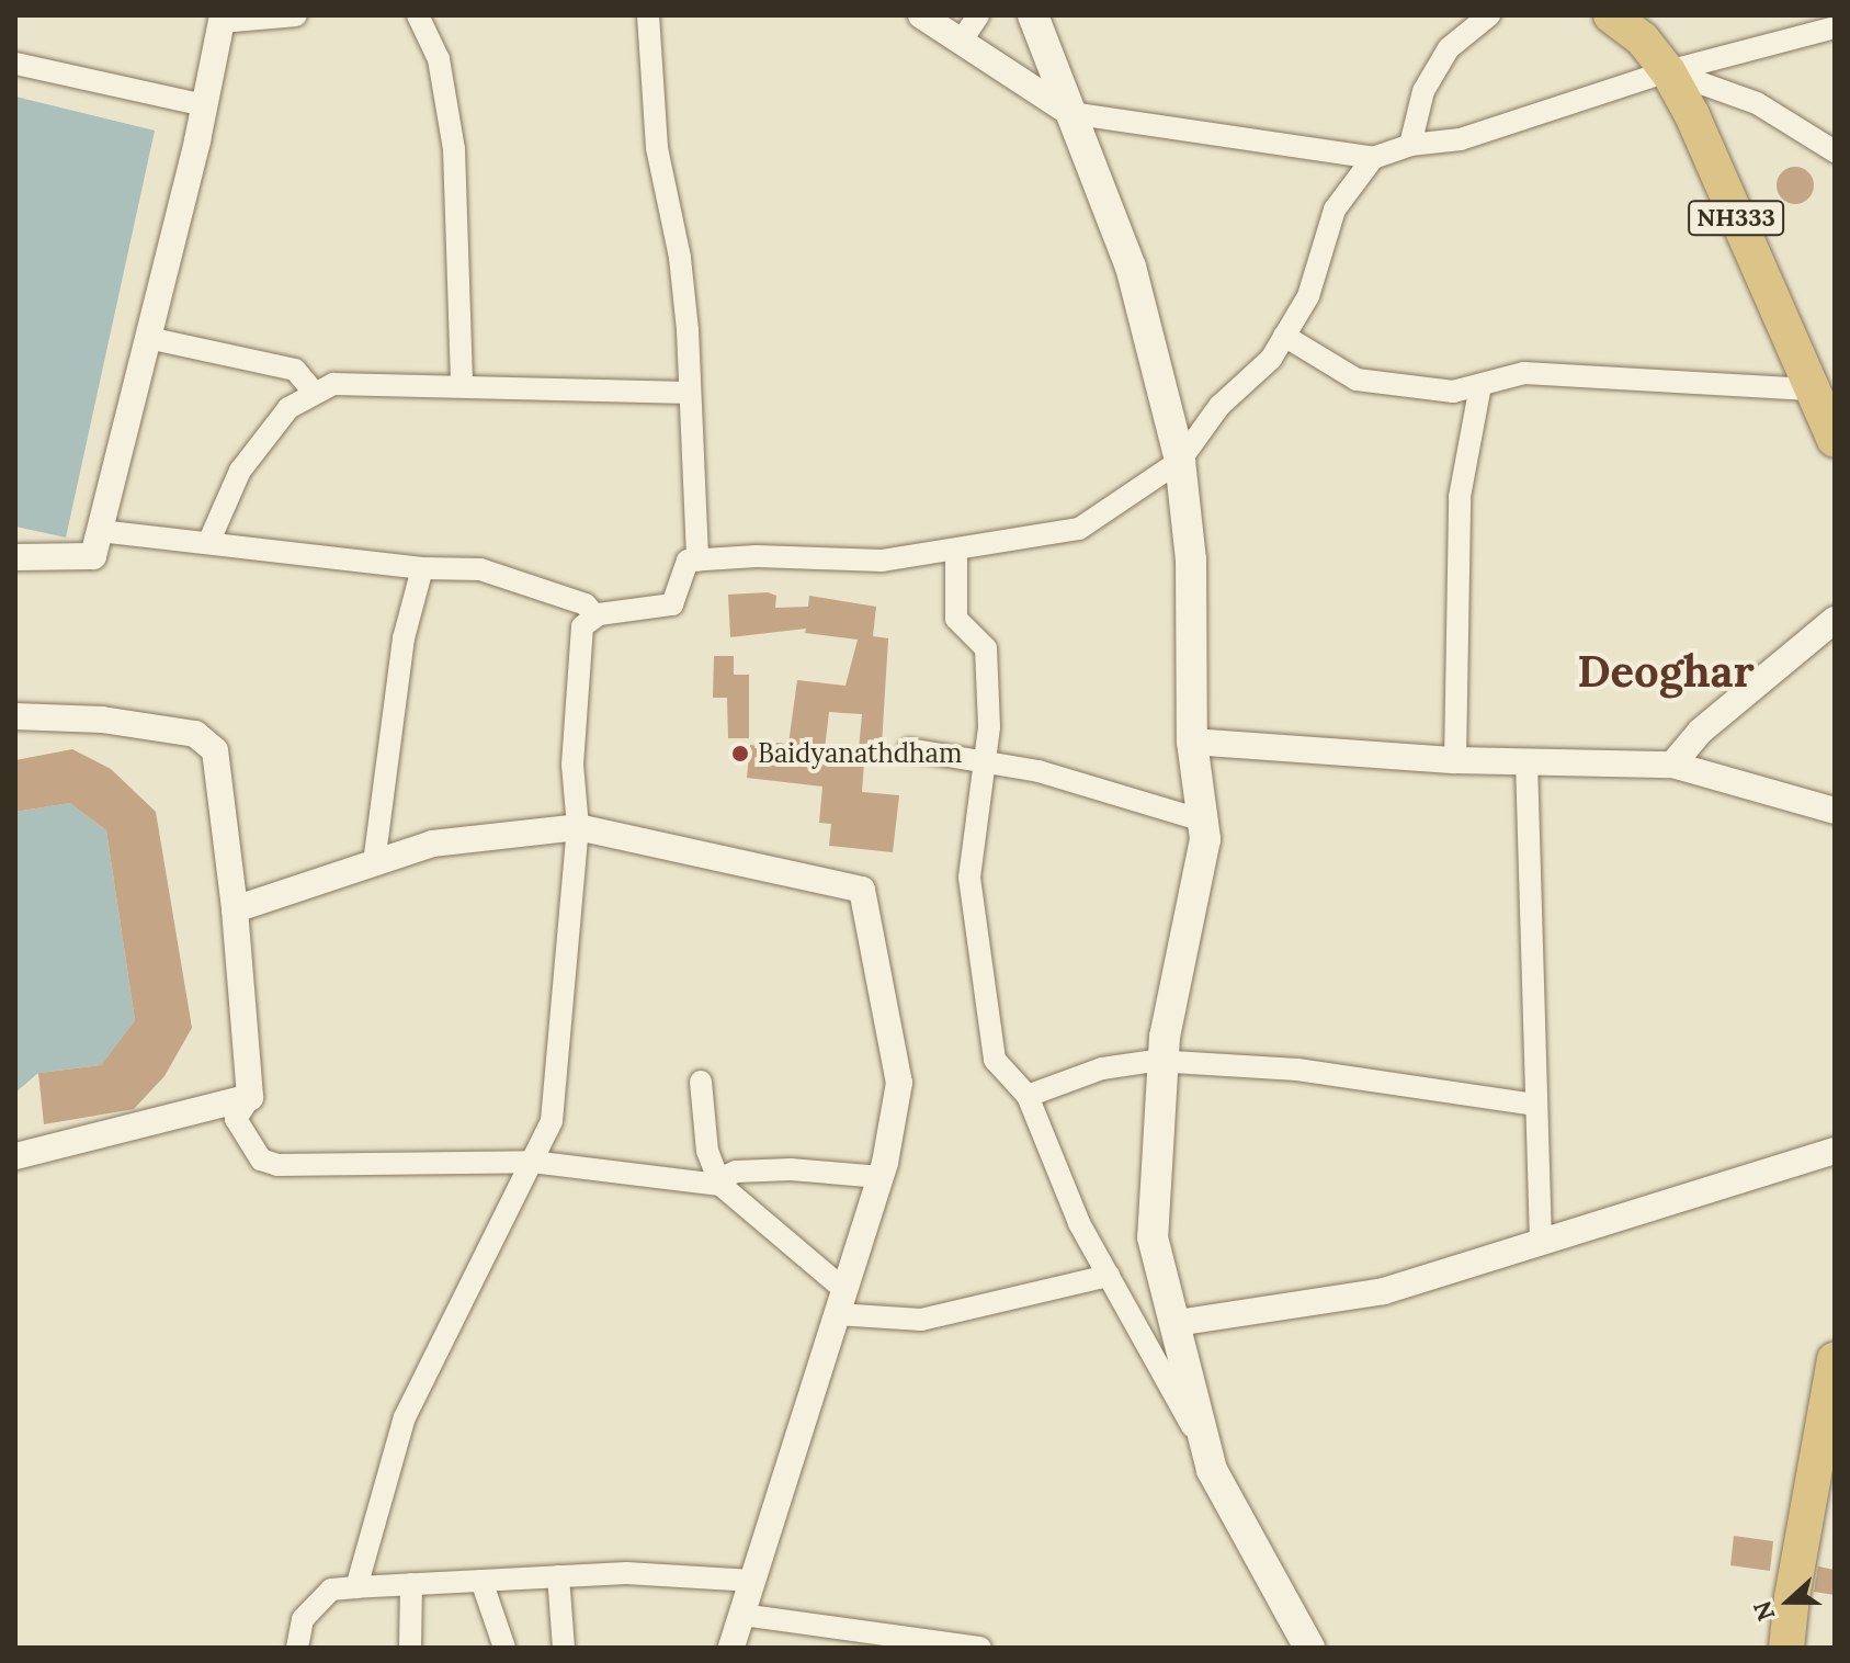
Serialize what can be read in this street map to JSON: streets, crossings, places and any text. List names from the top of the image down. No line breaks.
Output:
{"streets":{"highway":["NH333"]},"districts":["Deoghar"],"places":["Baidyanathdham"],"north":"left"}
